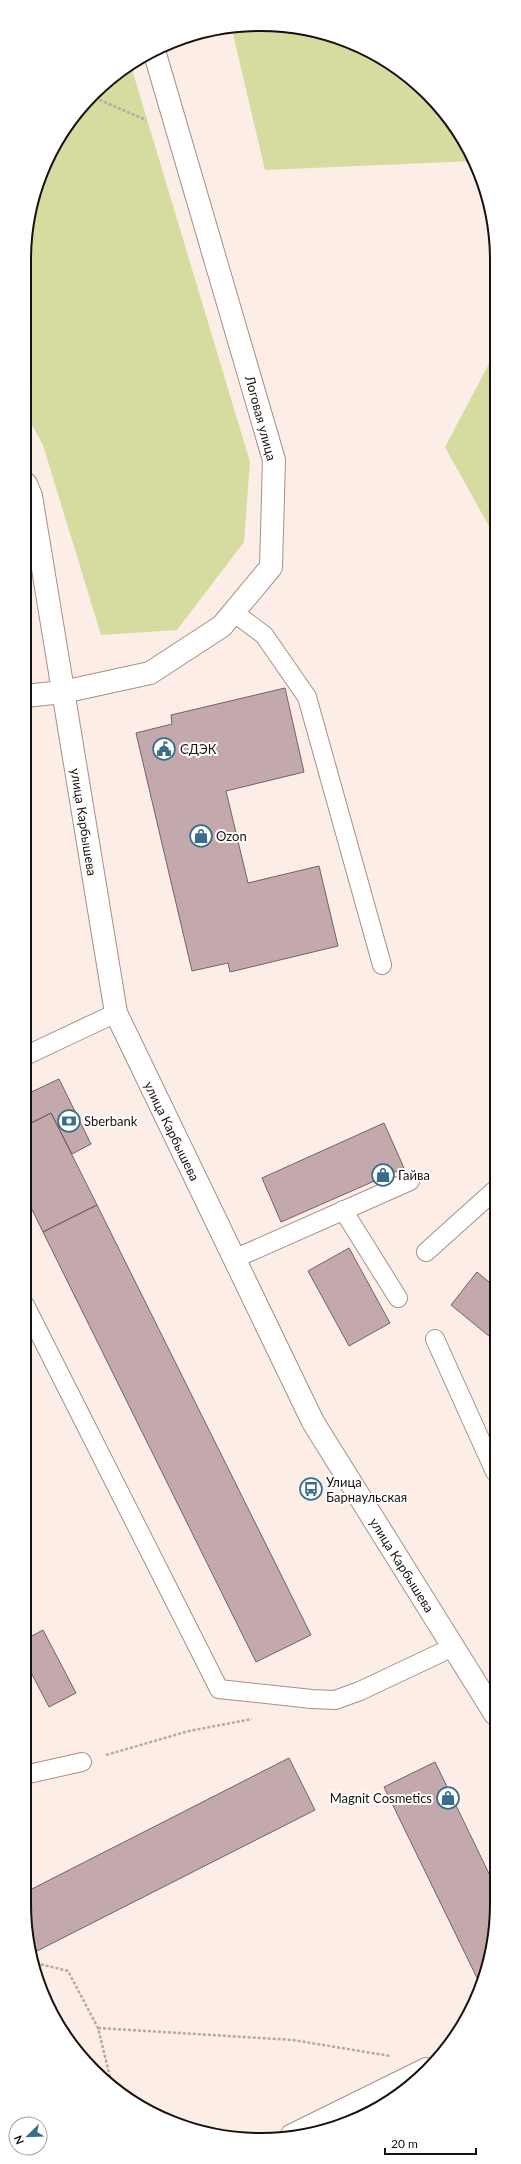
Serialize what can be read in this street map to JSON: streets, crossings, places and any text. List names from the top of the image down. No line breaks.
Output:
{"streets":{"street":["Логовая улица","улица Карбышева"]},"crossings":[["Логовая улица","улица Карбышева"]],"places":{"public building":["СДЭК"],"shop":["Ozon","Гайва","Magnit Cosmetics"],"bank":["Sberbank"],"bus stop":["Улица Барнаульская"]},"scale_bar":"20 m","north":"bottom left"}
